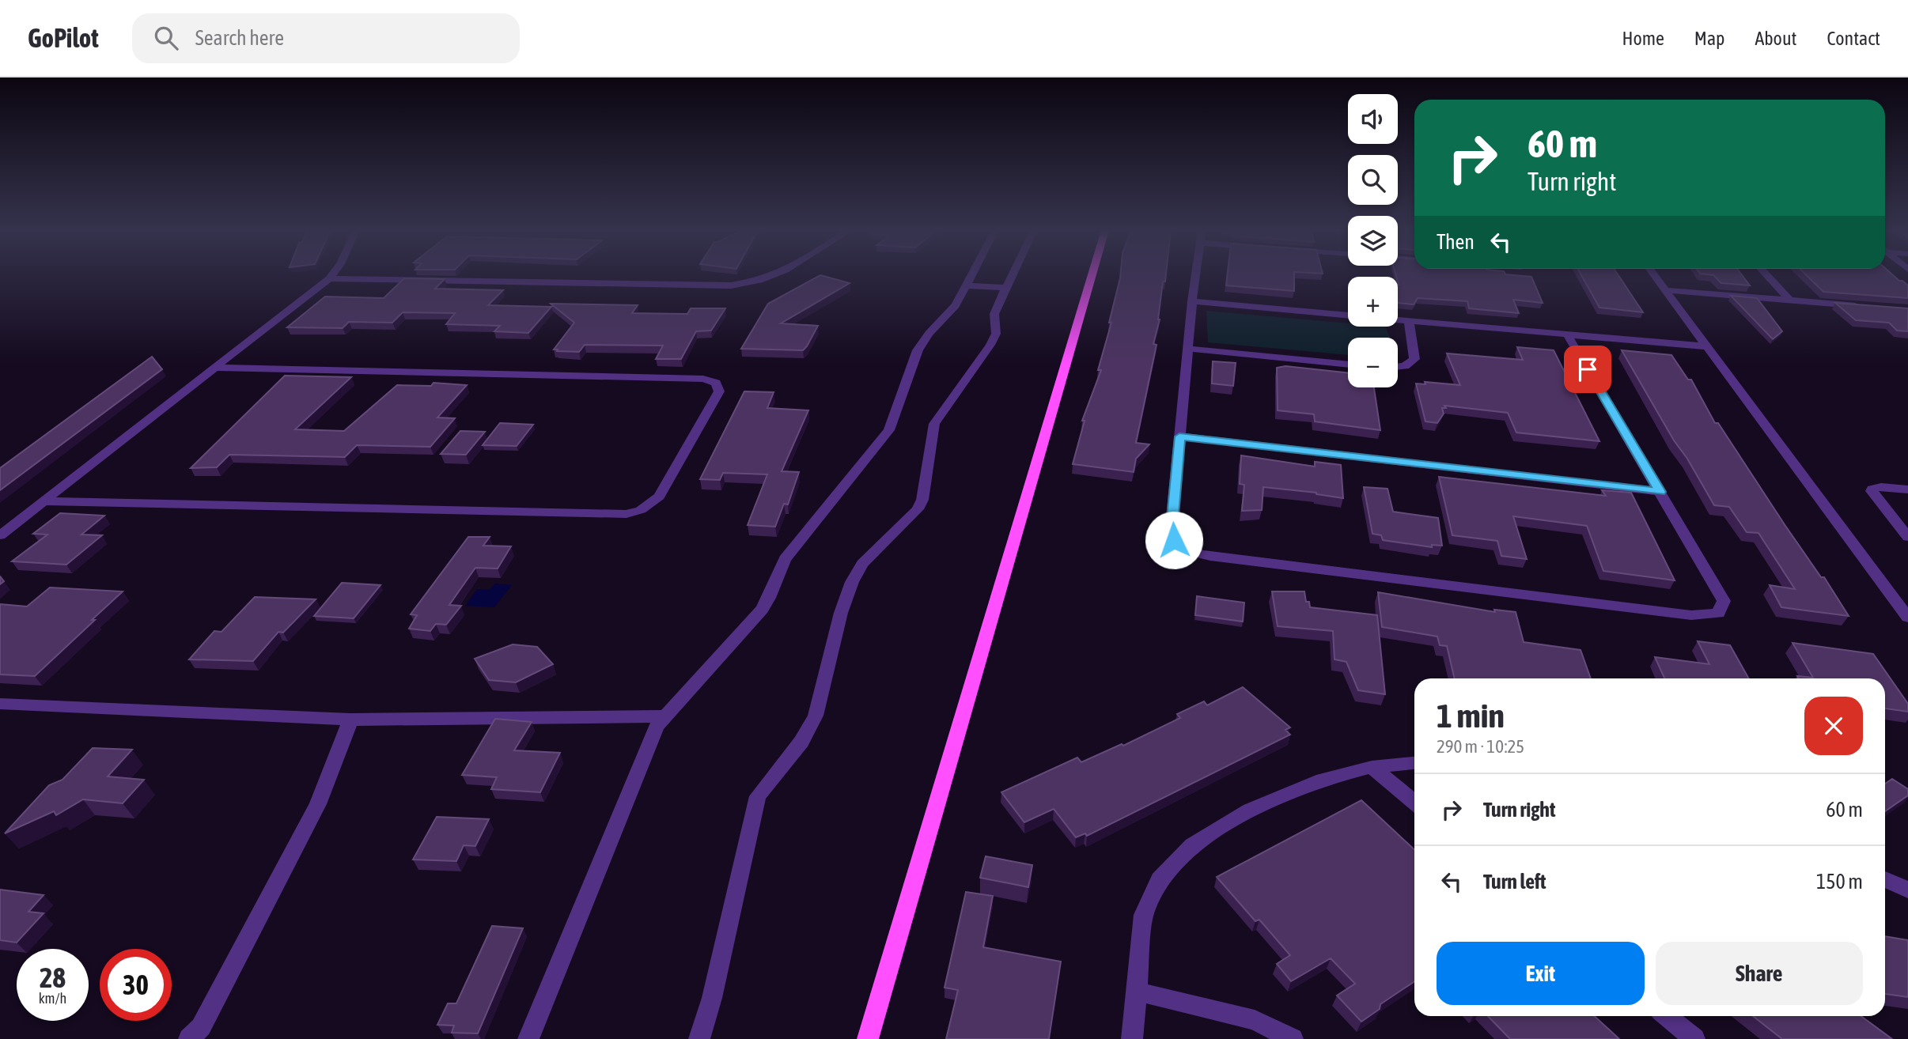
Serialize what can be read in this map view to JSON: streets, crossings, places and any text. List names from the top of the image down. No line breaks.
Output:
{"page":{"header":"GoPilot","search":"Search here","nav":["Home","Map","About","Contact"],"map_buttons":["+","−"],"turn":["60 m","Turn right"],"then":"Then","heading":["1 min","290 m · 10:25"],"list":[{"name":"Turn right","value":"60 m"},{"name":"Turn left","value":"150 m"}],"buttons":["Exit","Share"],"speed":"28 km/h","limit":"30"}}
